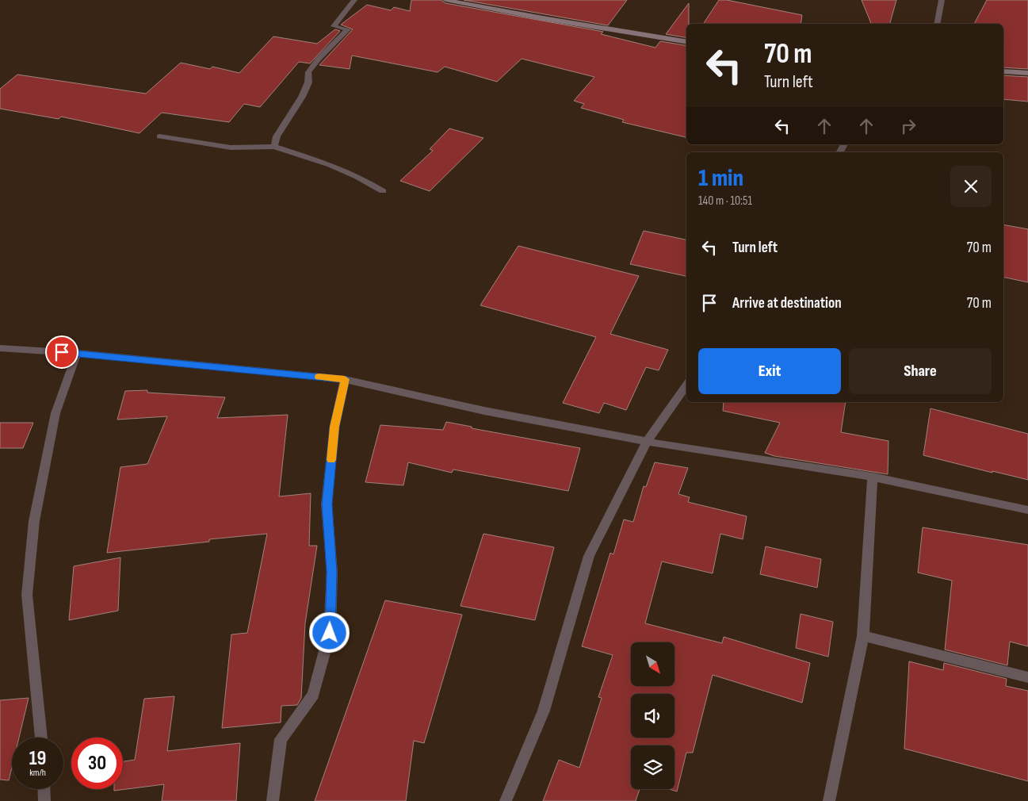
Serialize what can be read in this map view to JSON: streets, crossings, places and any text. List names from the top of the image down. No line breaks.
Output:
{"north":"bottom right","page":{"turn":["70 m","Turn left"],"heading":["1 min","140 m · 10:51"],"list":[{"name":"Turn left","value":"70 m"},{"name":"Arrive at destination","value":"70 m"}],"buttons":["Exit","Share"],"speed":"19 km/h","limit":"30"}}
